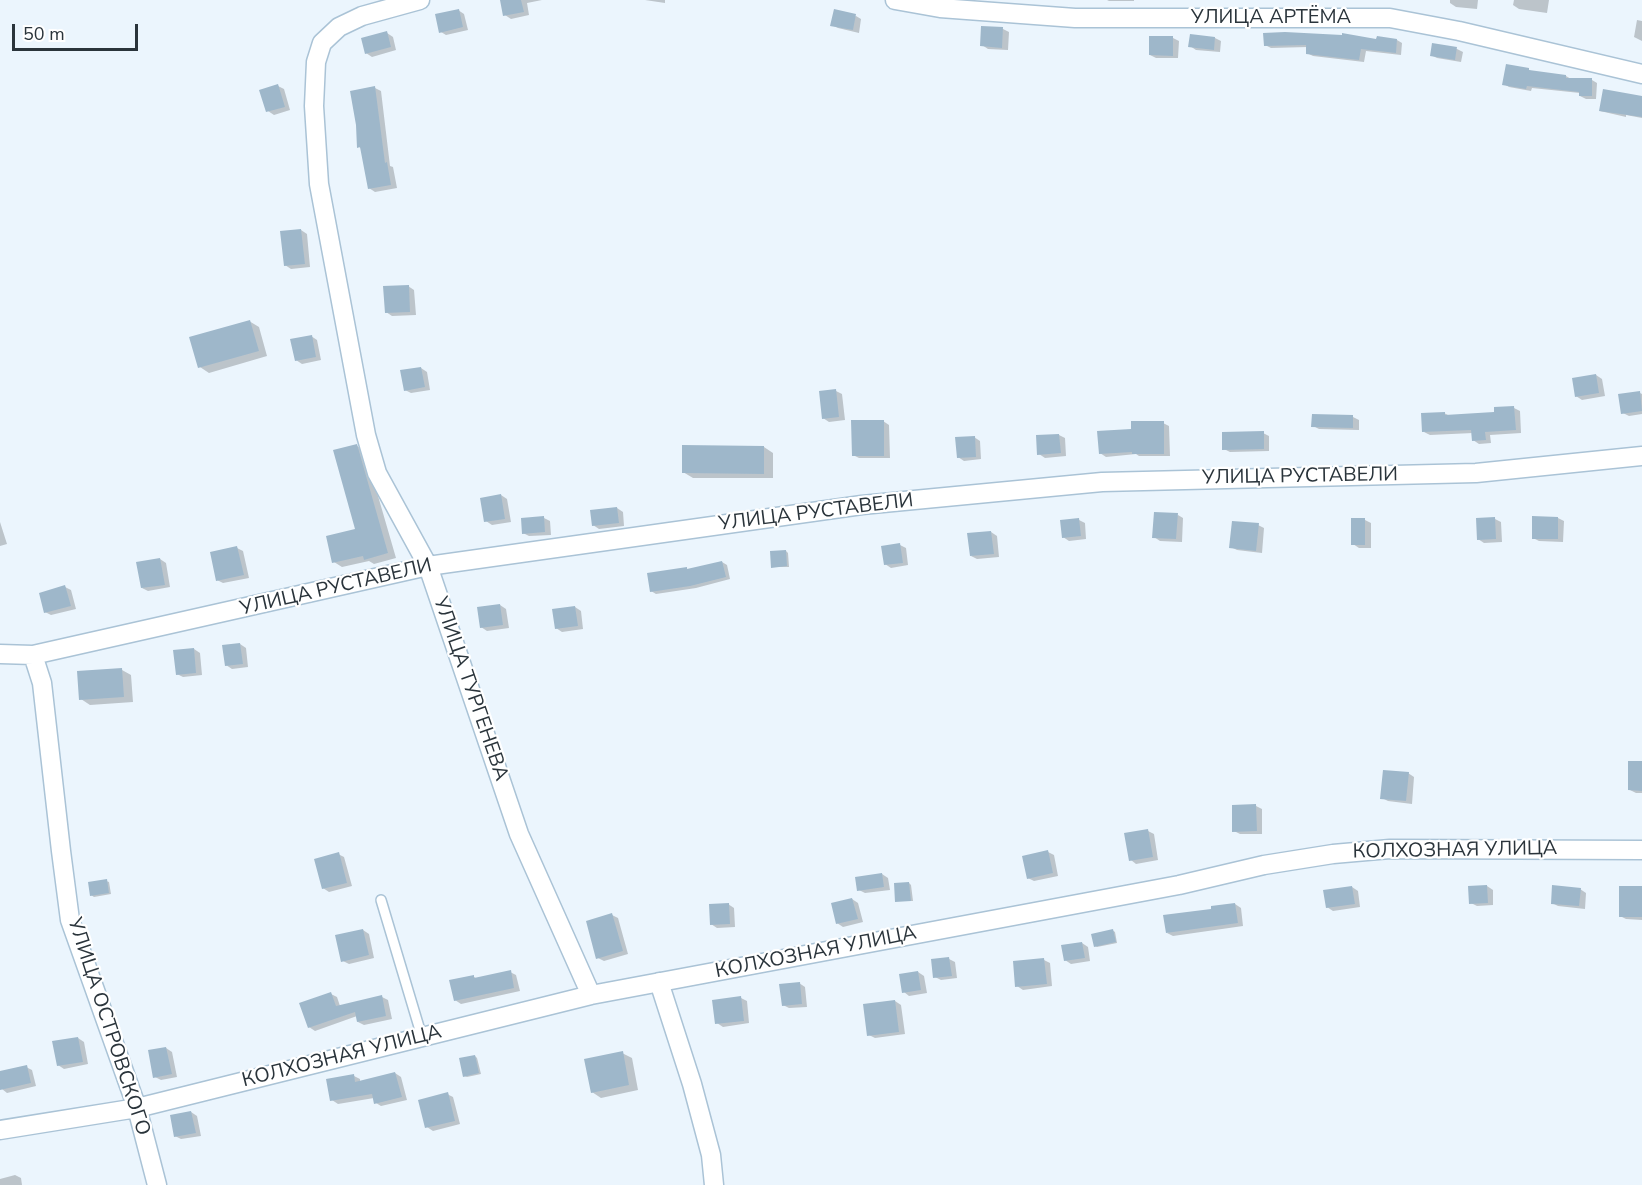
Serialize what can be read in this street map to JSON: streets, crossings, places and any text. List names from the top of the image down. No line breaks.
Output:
{"streets":{"street":["УЛИЦА АРТЁМА","УЛИЦА РУСТАВЕЛИ","УЛИЦА ТУРГЕНЕВА","КОЛХОЗНАЯ УЛИЦА","УЛИЦА ОСТРОВСКОГО"]},"crossings":[["УЛИЦА РУСТАВЕЛИ","УЛИЦА ТУРГЕНЕВА"],["УЛИЦА РУСТАВЕЛИ","УЛИЦА ОСТРОВСКОГО"],["УЛИЦА ТУРГЕНЕВА","КОЛХОЗНАЯ УЛИЦА"],["КОЛХОЗНАЯ УЛИЦА","УЛИЦА ОСТРОВСКОГО"]],"scale_bar":"50 m"}
